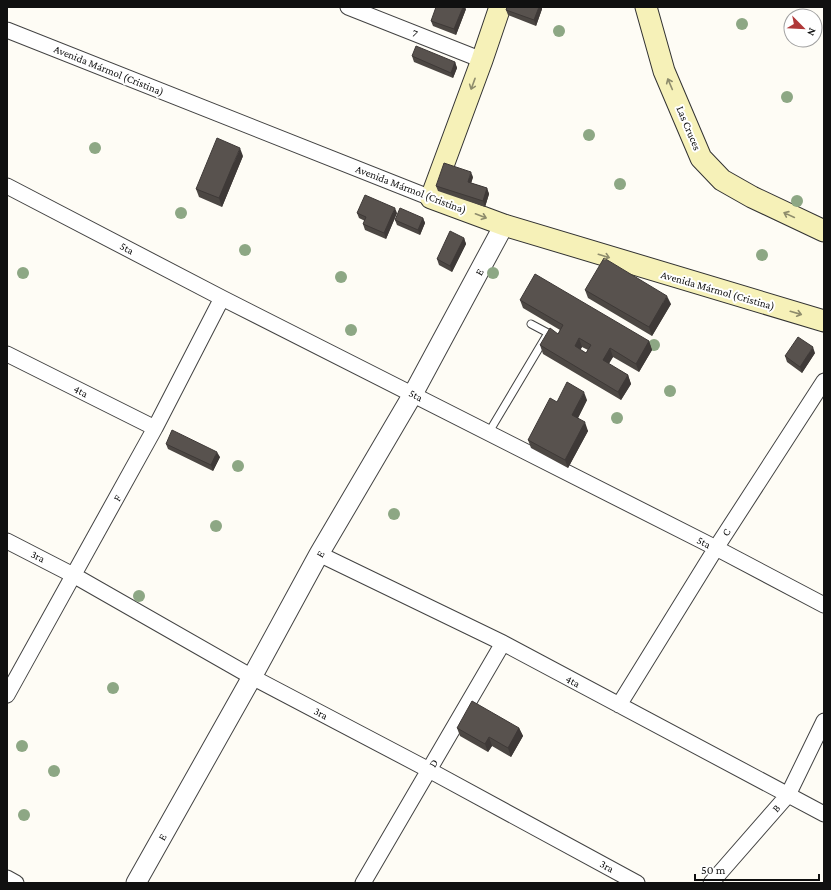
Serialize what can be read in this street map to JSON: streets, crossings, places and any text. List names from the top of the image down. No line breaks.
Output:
{"streets":{"main road":["Avenida Mármol (Cristina)","Las Cruces"],"street":["7","5ta","E","4ta","F","C","3ra","D","B"]},"crossings":[["Avenida Mármol (Cristina)","E"],["5ta","E"],["5ta","F"],["5ta","C"],["E","4ta"],["E","3ra"],["4ta","F"],["4ta","C"],["4ta","D"],["4ta","B"],["F","3ra"],["3ra","D"]],"one_way":["Avenida Mármol (Cristina)","Las Cruces"],"scale_bar":"50 m","north":"bottom right"}
